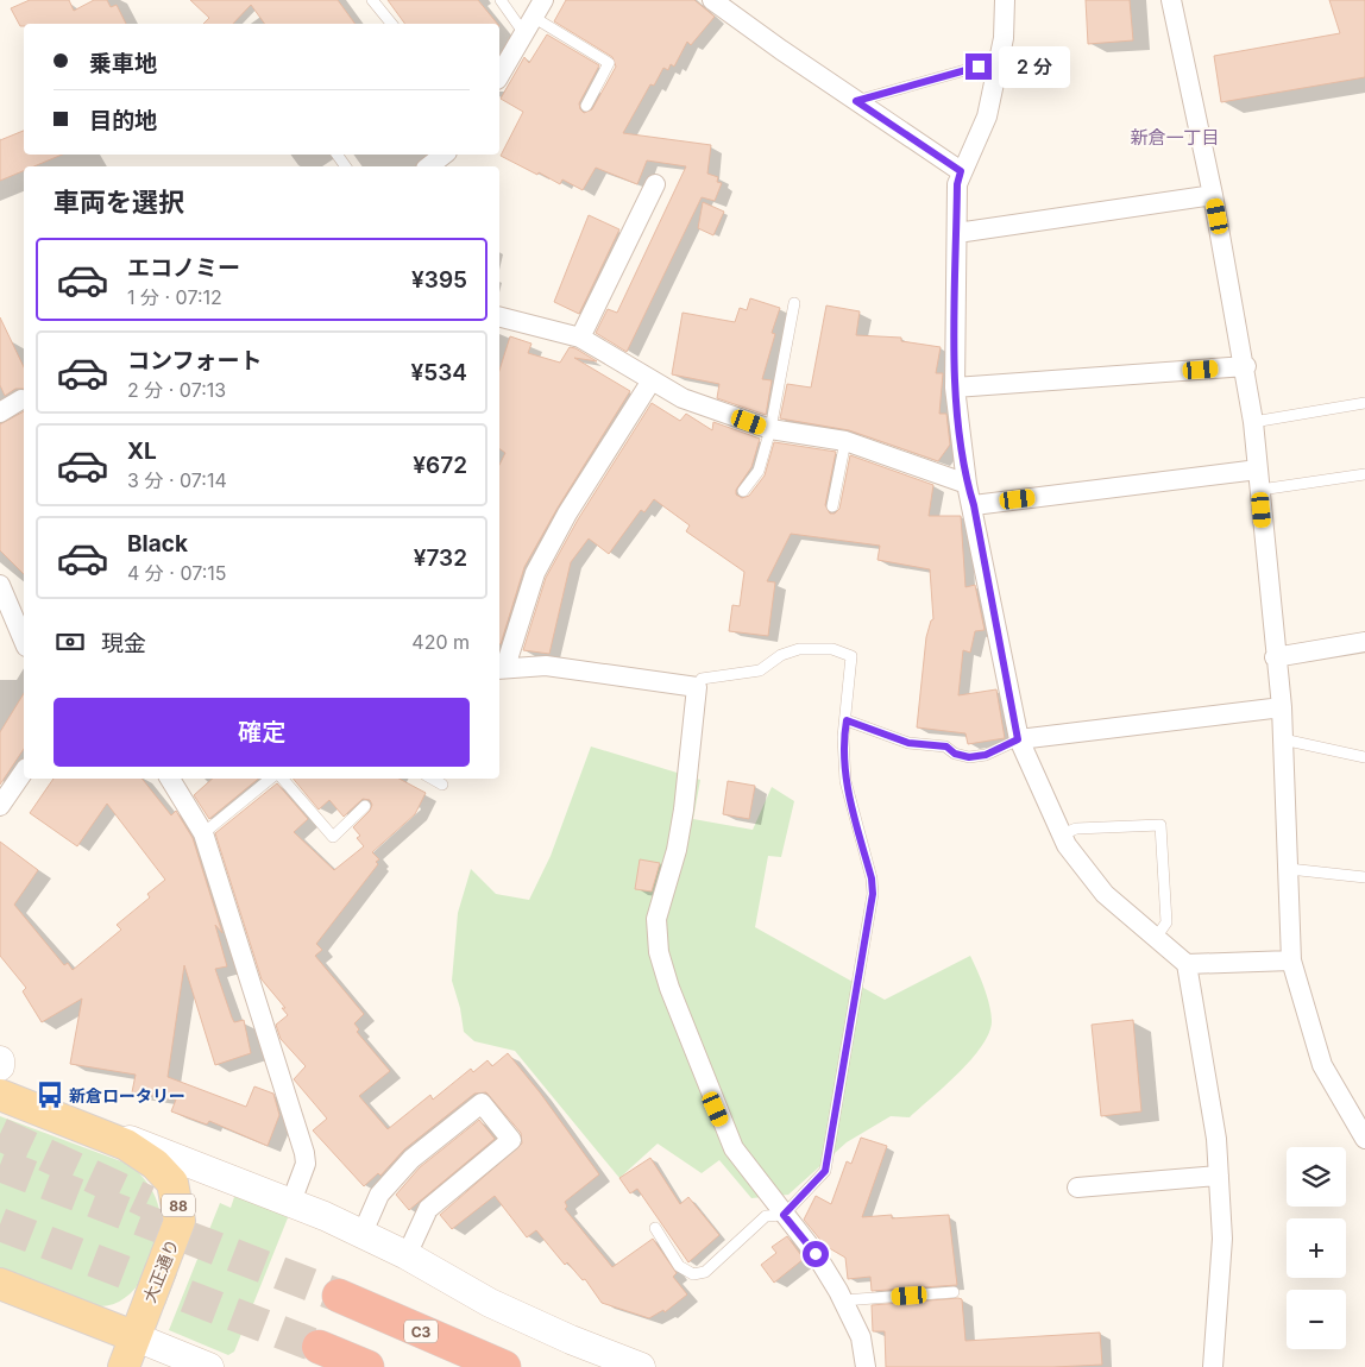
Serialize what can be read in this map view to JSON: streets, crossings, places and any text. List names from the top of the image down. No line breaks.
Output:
{"streets":{"highway":["C3"],"main road":["88","大正通り"]},"crossings":[["88","大正通り"]],"districts":["新倉一丁目"],"places":{"bus stop":["新倉ロータリー"]},"page":{"banner":["乗車地","目的地"],"bubble":"2 分","heading":"車両を選択","list":[{"name":"エコノミー","note":"1 分 · 07:12","value":"¥395"},{"name":"コンフォート","note":"2 分 · 07:13","value":"¥534"},{"name":"XL","note":"3 分 · 07:14","value":"¥672"},{"name":"Black","note":"4 分 · 07:15","value":"¥732"}],"pay":["現金","420 m"],"buttons":"確定","map_buttons":["+","−"]}}
